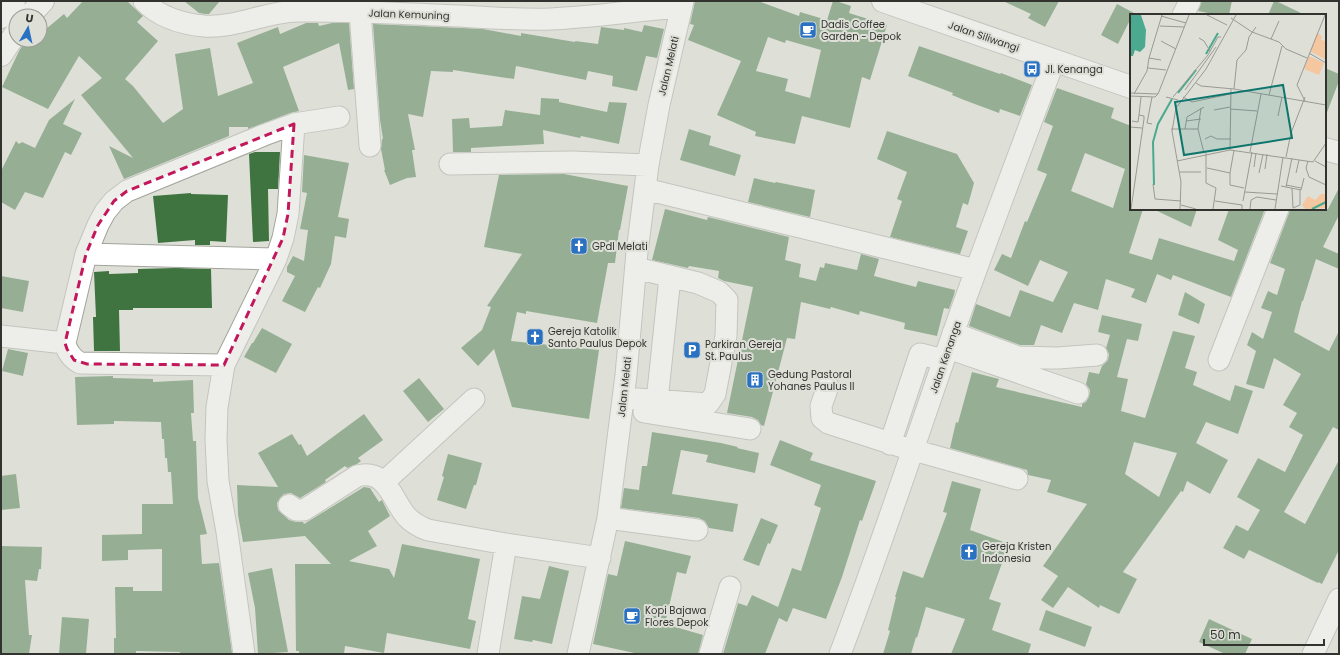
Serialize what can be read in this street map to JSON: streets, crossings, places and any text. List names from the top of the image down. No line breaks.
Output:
{"streets":{"main road":["Jalan Siliwangi"],"street":["Jalan Kemuning","Jalan Melati","Jalan Kenanga"]},"crossings":[["Jalan Kemuning","Jalan Melati"],["Jalan Siliwangi","Jalan Kenanga"]],"places":{"cafe":["Dadis Coffee Garden - Depok","Kopi Bajawa Flores Depok"],"bus stop":["Jl. Kenanga"],"church":["GPdI Melati","Gereja Katolik Santo Paulus Depok","Gereja Kristen Indonesia"],"parking":["Parkiran Gereja St. Paulus"],"building":["Gedung Pastoral Yohanes Paulus II"]},"scale_bar":"50 m","north":"top"}
